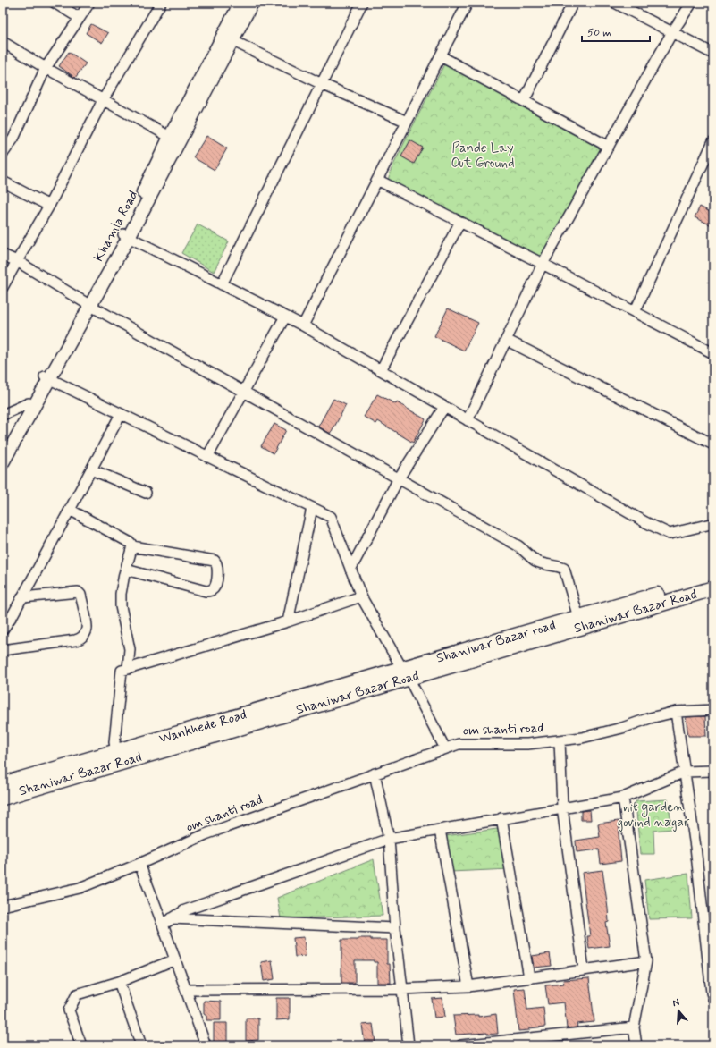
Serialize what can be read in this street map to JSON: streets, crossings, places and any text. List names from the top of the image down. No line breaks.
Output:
{"streets":{"main road":["Shaniwar Bazar Road","Shaniwar Bazar road","Wankhede Road"],"street":["Khamla Road","om shanti road"]},"crossings":[["Shaniwar Bazar Road","Shaniwar Bazar road"],["Shaniwar Bazar Road","Wankhede Road"],["Shaniwar Bazar road","Wankhede Road"]],"parks":["Pande Lay Out Ground","nit garden govind nagar"],"scale_bar":"50 m","north":"top"}
